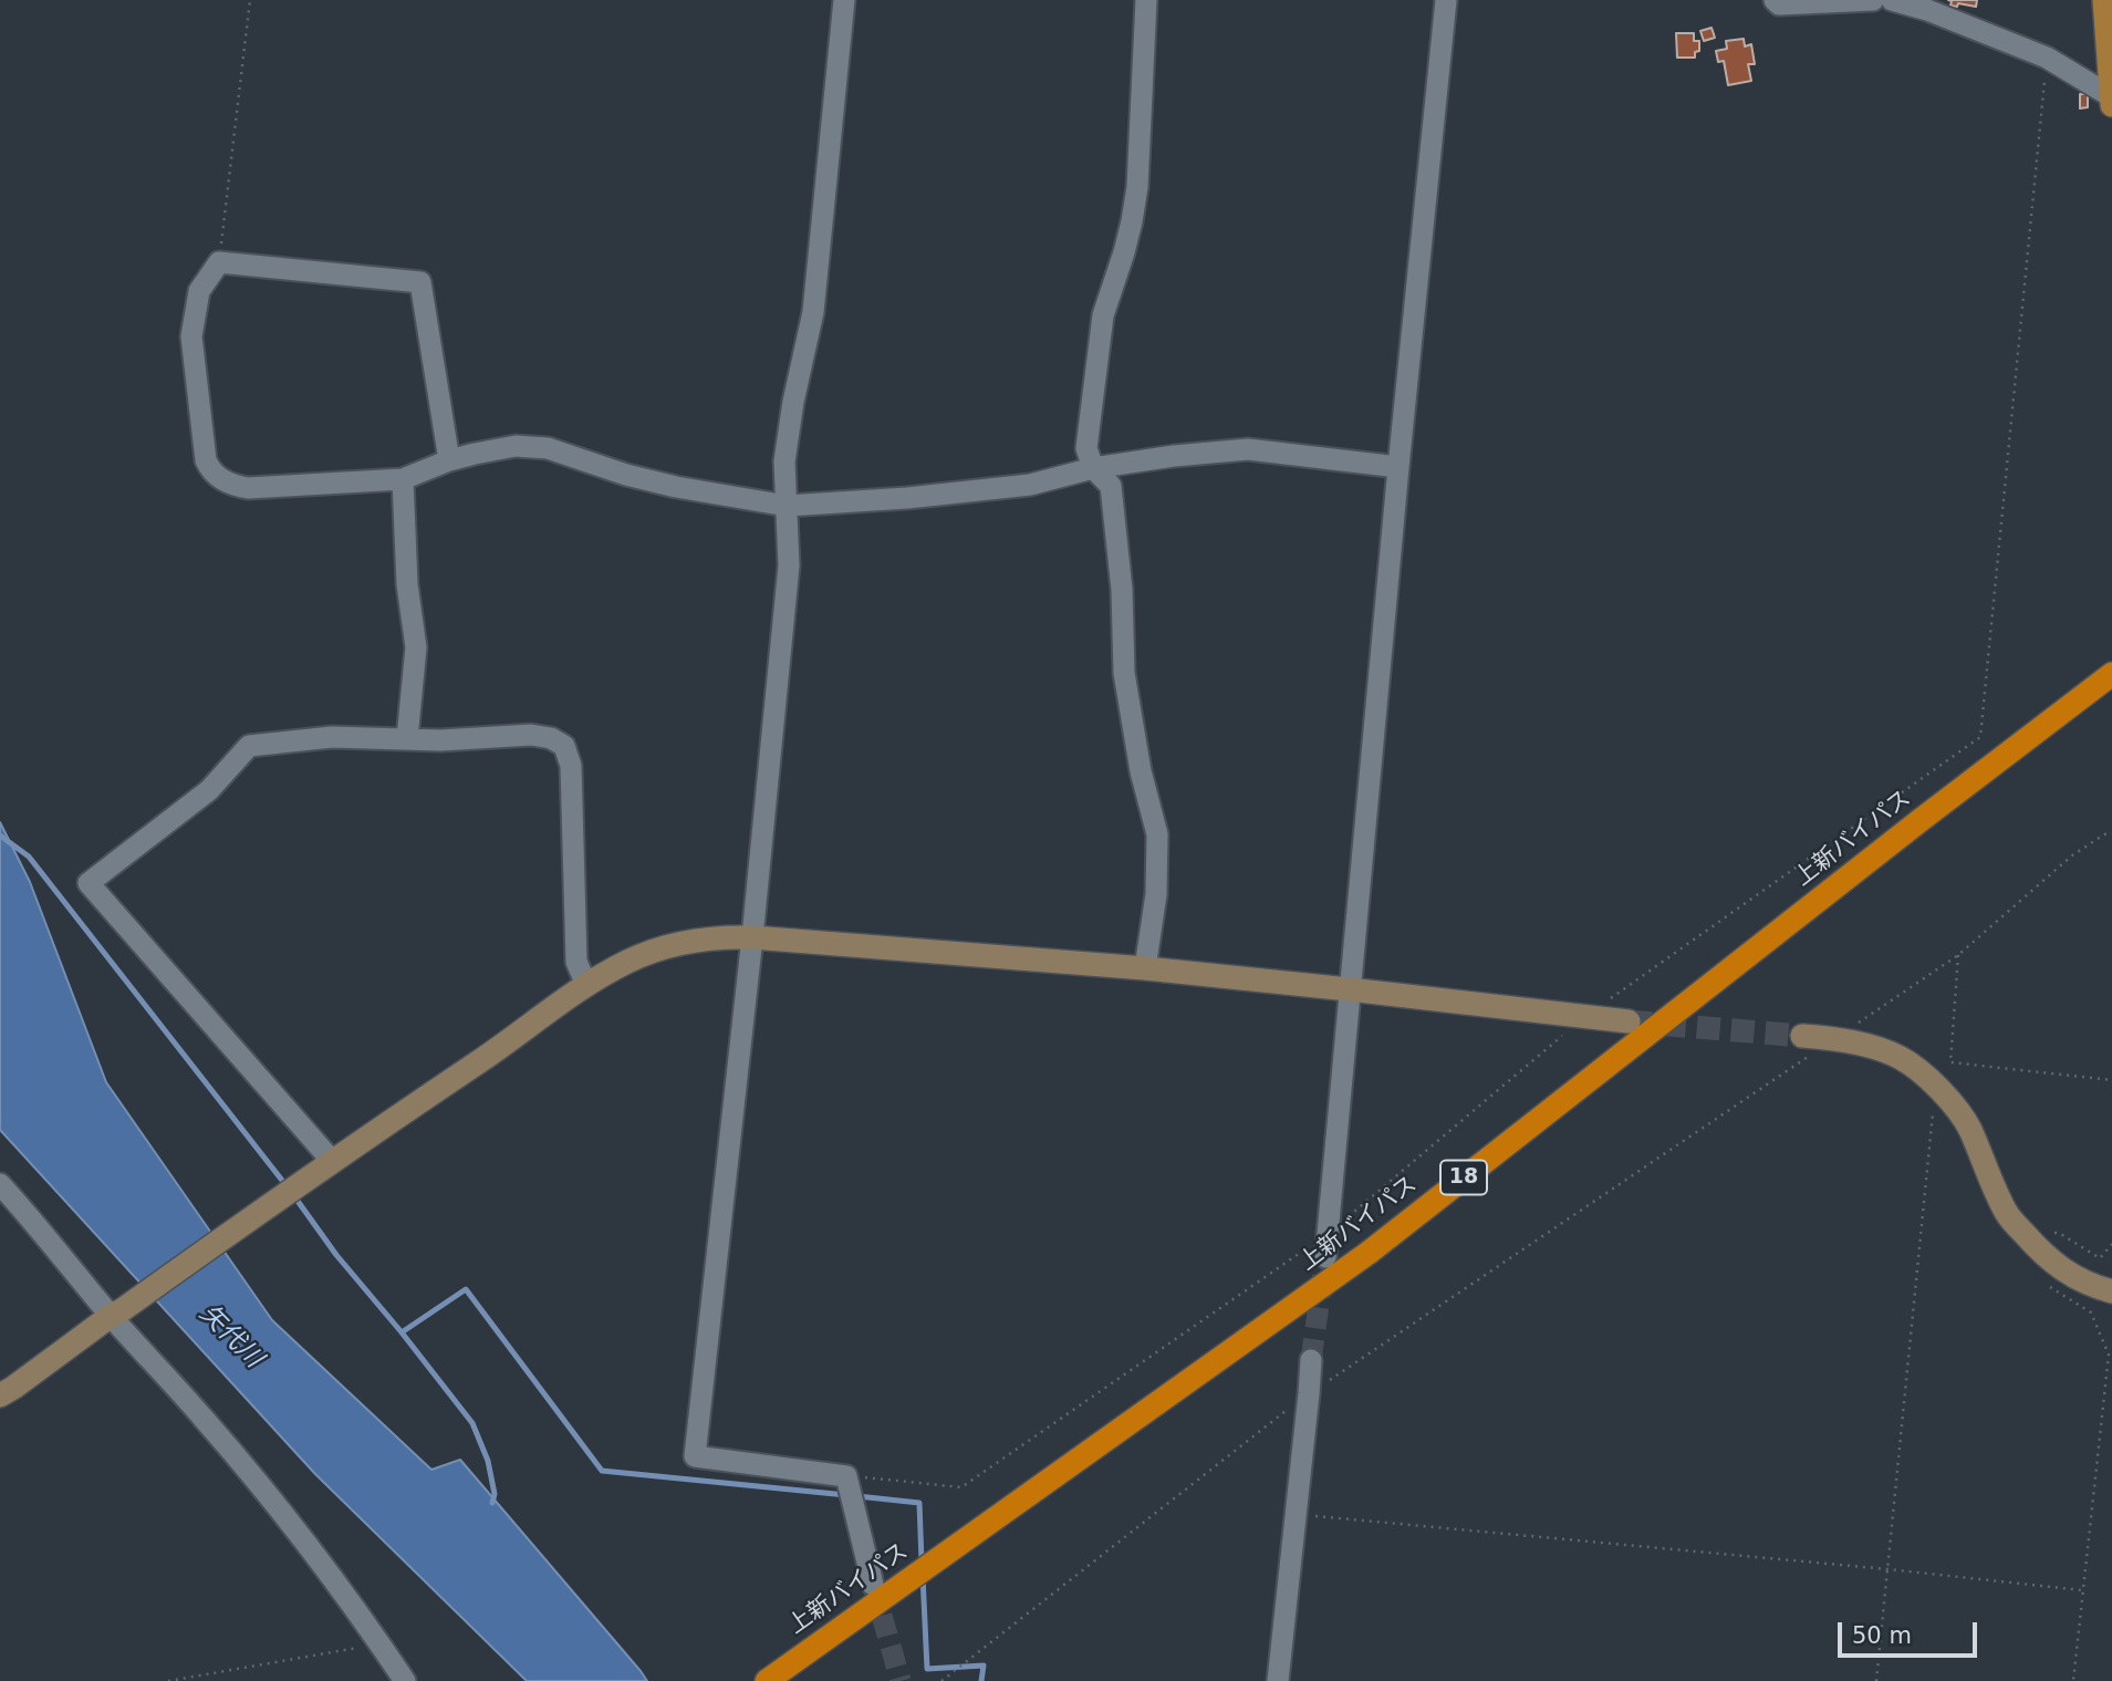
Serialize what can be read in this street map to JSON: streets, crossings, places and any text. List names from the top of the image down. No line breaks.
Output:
{"streets":{"highway":["上新バイパス","18"]},"water":["矢代川"],"scale_bar":"50 m"}
